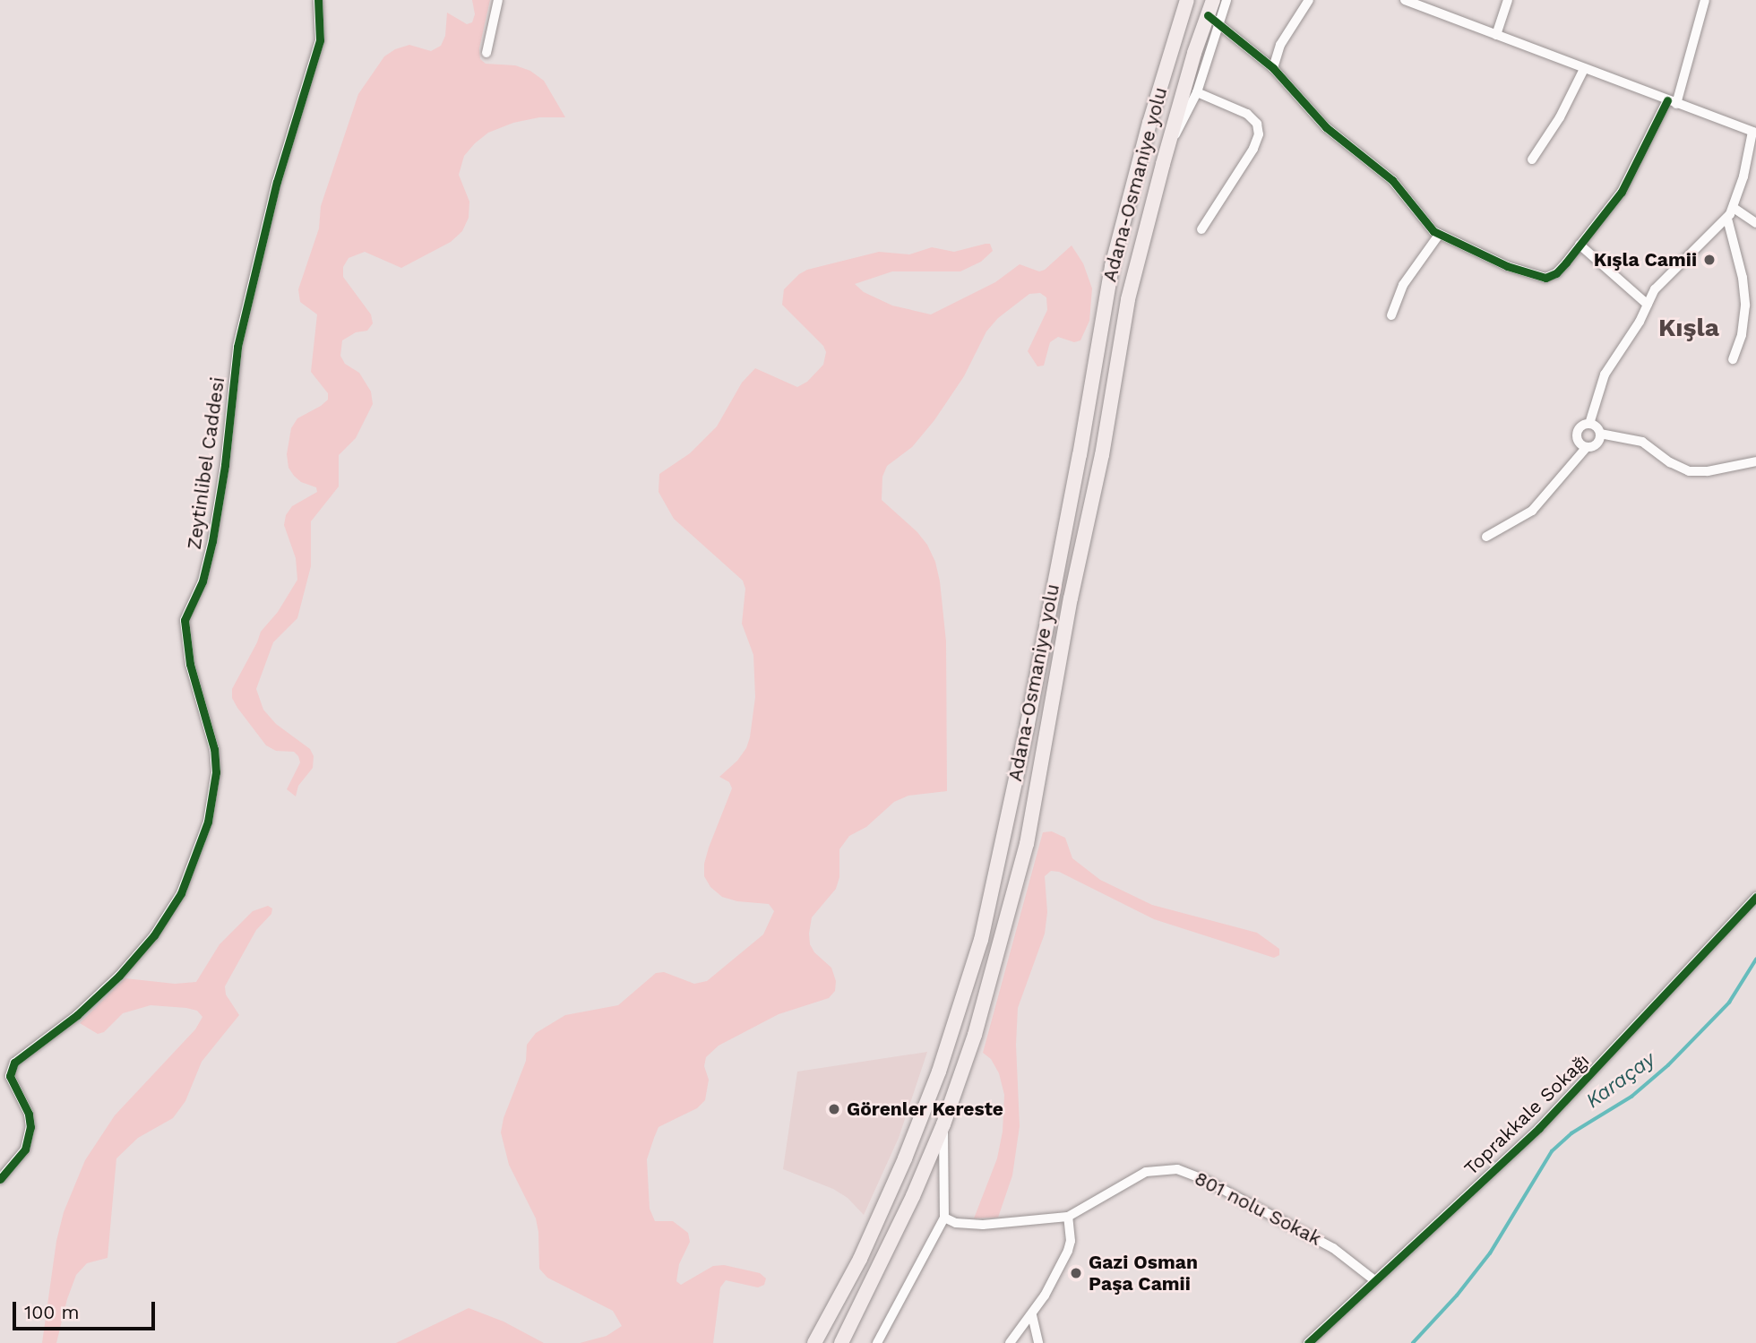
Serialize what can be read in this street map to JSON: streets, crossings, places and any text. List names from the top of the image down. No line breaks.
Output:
{"streets":{"highway":["Adana-Osmaniye yolu"],"street":["Zeytinlibel Caddesi","Toprakkale Sokağı","801 nolu Sokak"]},"crossings":[["Toprakkale Sokağı","801 nolu Sokak"]],"districts":["Kışla"],"water":["Karaçay"],"places":["Kışla Camii","Görenler Kereste","Gazi Osman Paşa Camii"],"scale_bar":"100 m"}
